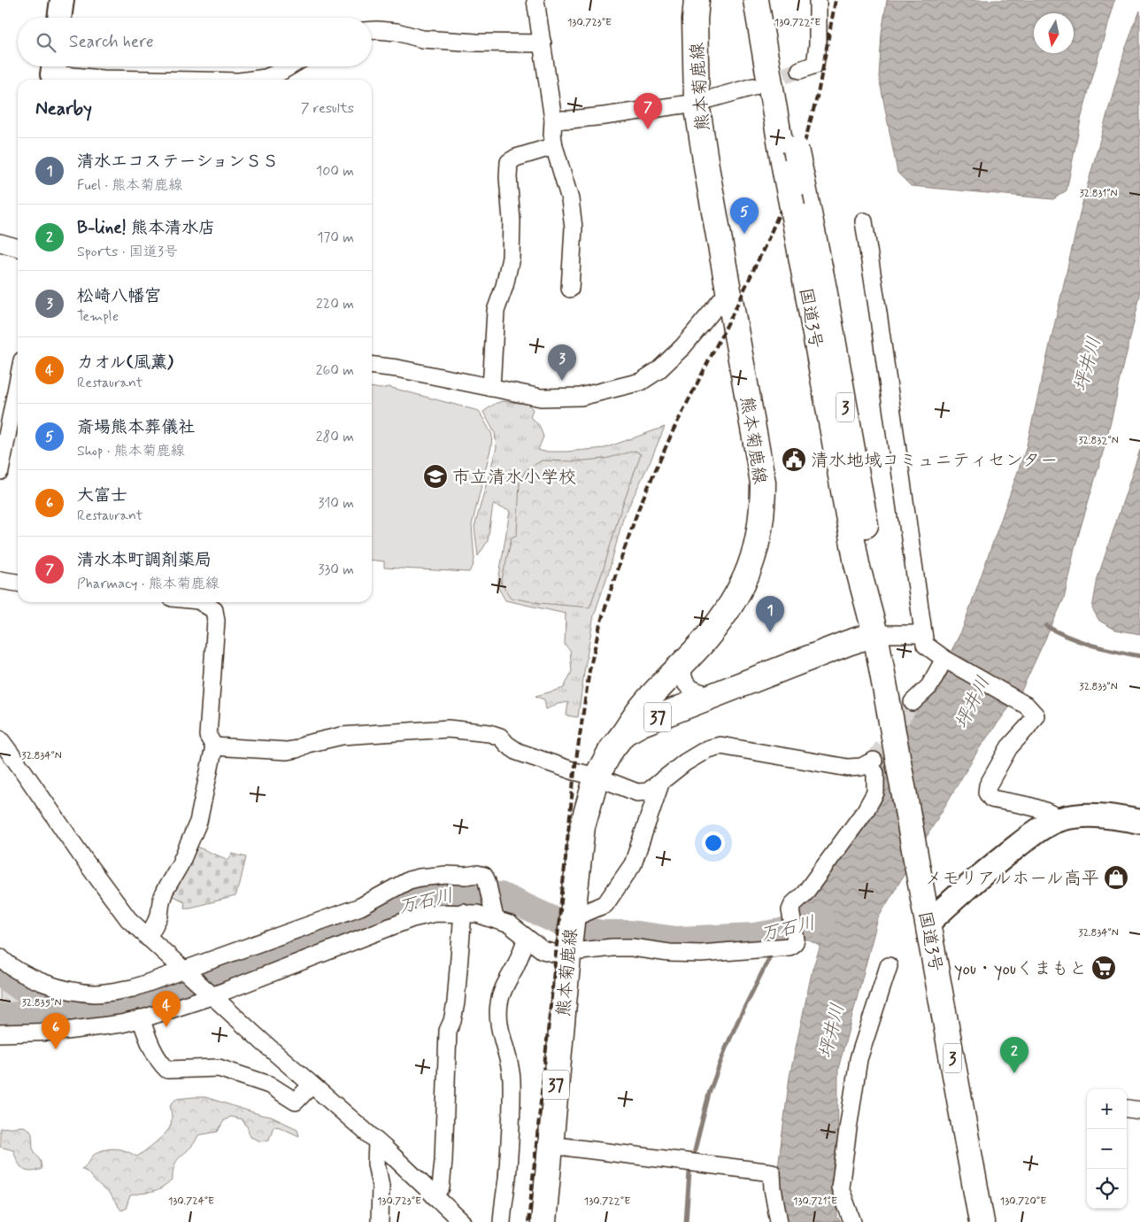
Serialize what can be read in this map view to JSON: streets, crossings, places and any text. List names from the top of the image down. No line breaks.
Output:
{"streets":{"main road":["熊本菊鹿線","国道3号","3","37"]},"crossings":[["熊本菊鹿線","国道3号"]],"water":["坪井川","万石川"],"places":{"public building":["清水地域コミュニティセンター"],"school or university":["市立清水小学校"],"shop":["メモリアルホール高平"],"supermarket":["you・youくまもと"]},"north":"bottom","page":{"search":"Search here","heading":["Nearby","7 results"],"pins":["7","5","3","1","4","6","2"],"list":[{"mark":"1","name":"清水エコステーションＳＳ","note":"Fuel · 熊本菊鹿線","value":"100 m"},{"mark":"2","name":"B-line! 熊本清水店","note":"Sports · 国道3号","value":"170 m"},{"mark":"3","name":"松崎八幡宮","note":"Temple","value":"220 m"},{"mark":"4","name":"カオル(風薫)","note":"Restaurant","value":"260 m"},{"mark":"5","name":"斎場熊本葬儀社","note":"Shop · 熊本菊鹿線","value":"280 m"},{"mark":"6","name":"大富士","note":"Restaurant","value":"310 m"},{"mark":"7","name":"清水本町調剤薬局","note":"Pharmacy · 熊本菊鹿線","value":"330 m"}],"map_buttons":["+","−"]},"coordinates":["130.723°E","130.722°E","32.831°N","32.832°N","32.833°N","32.834°N","32.835°N","130.724°E","130.721°E","130.720°E"]}
